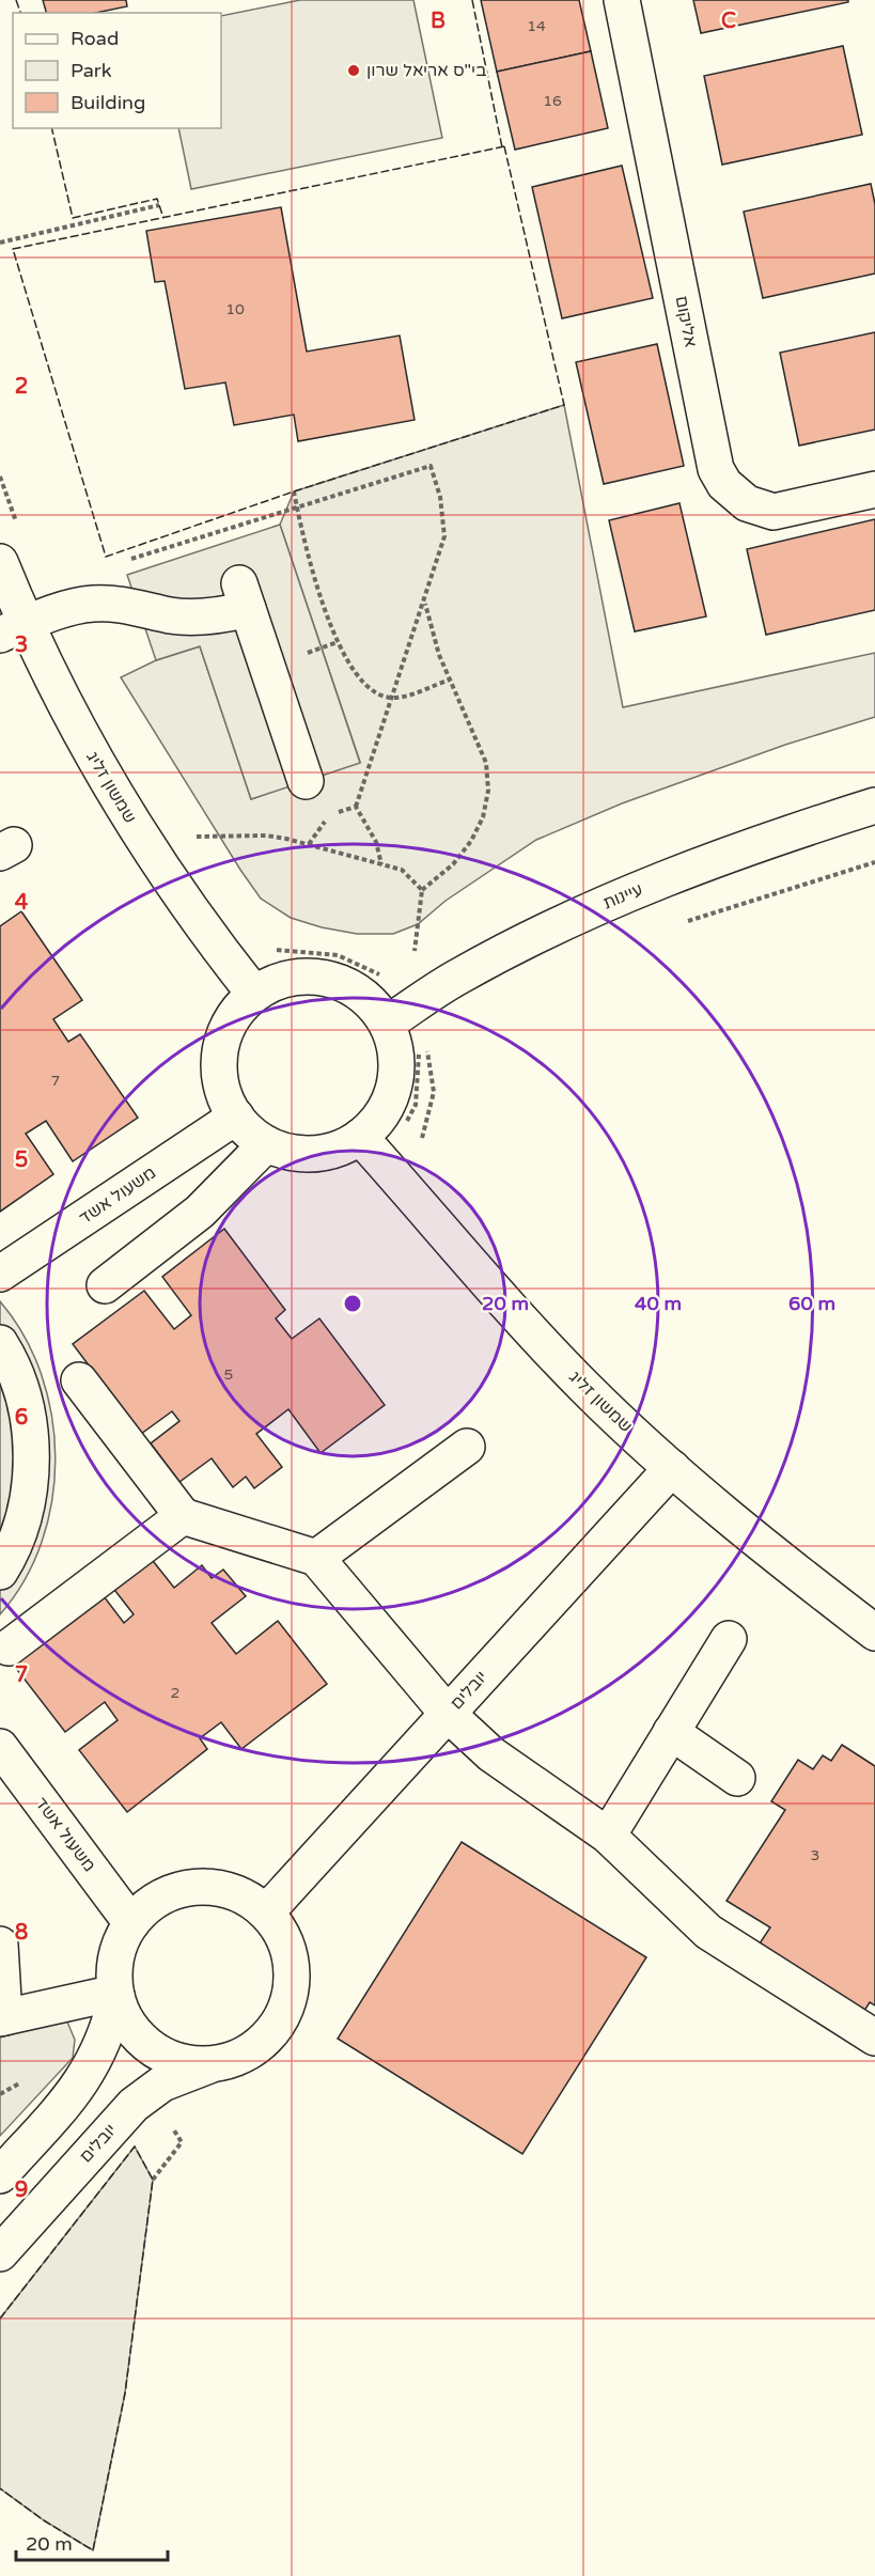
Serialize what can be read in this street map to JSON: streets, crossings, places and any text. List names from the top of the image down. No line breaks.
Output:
{"streets":{"street":["אליקום","שמשון זליג","עיינות","משעול אשד","יובלים"]},"crossings":[["שמשון זליג","עיינות"],["שמשון זליג","משעול אשד"],["שמשון זליג","יובלים"],["עיינות","משעול אשד"],["משעול אשד","יובלים"]],"places":["בי\"ס אריאל שרון"],"house_numbers":["14","16","10","7","5","2","3"],"legend":["Road","Park","Building"],"scale_bar":"20 m","grid":{"columns":["B","C"],"rows":["2","3","4","5","6","7","8","9"]},"rings":["20 m","40 m","60 m"]}
